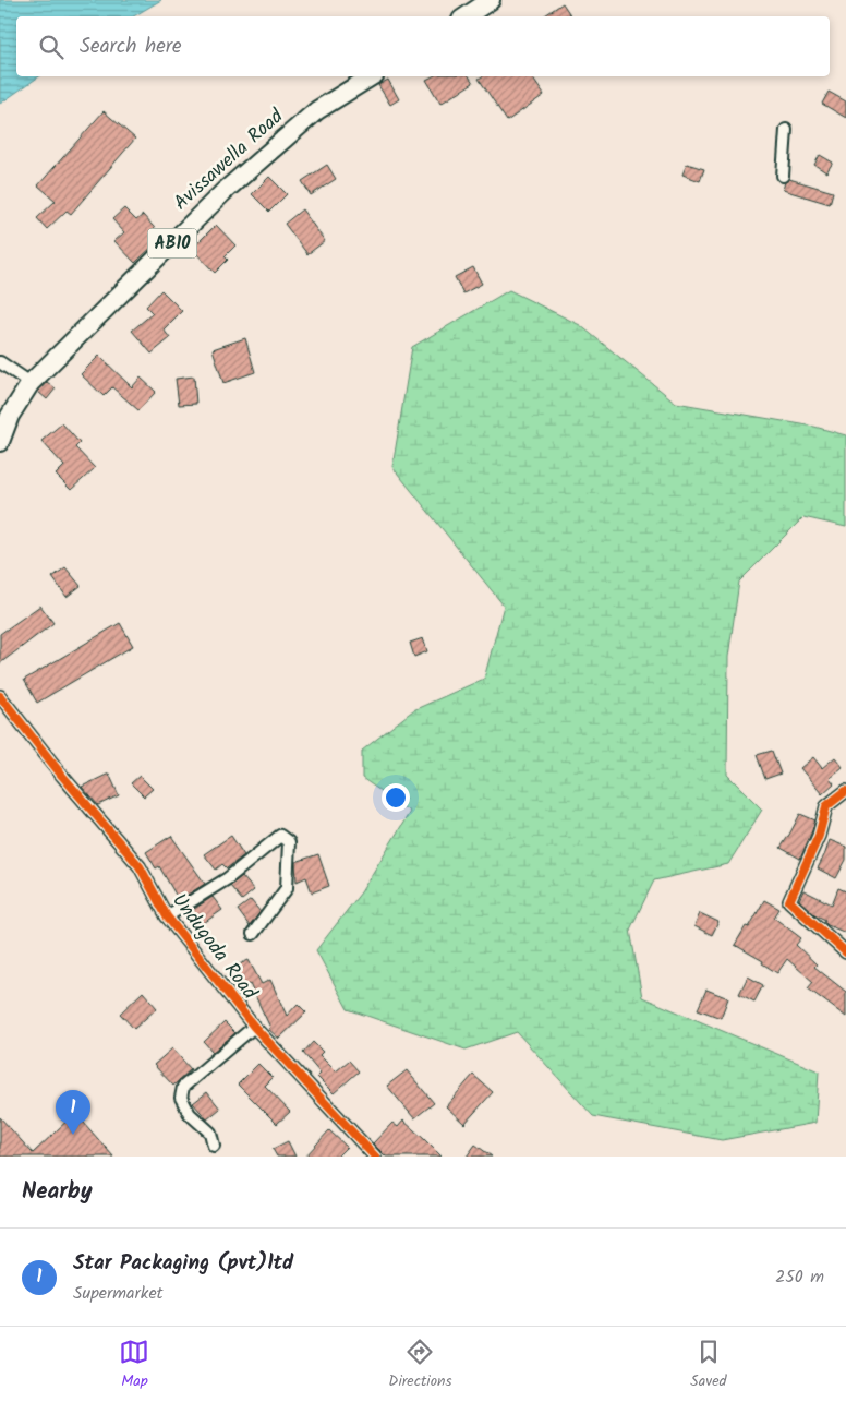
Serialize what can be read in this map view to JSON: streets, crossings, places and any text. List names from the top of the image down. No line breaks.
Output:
{"streets":{"main road":["Avissawella Road","AB10"],"street":["Undugoda Road"]},"page":{"search":"Search here","pins":"1","heading":"Nearby","list":[{"mark":"1","name":"Star Packaging (pvt)ltd","note":"Supermarket","value":"250 m"}],"nav":["Map","Directions","Saved"]}}
